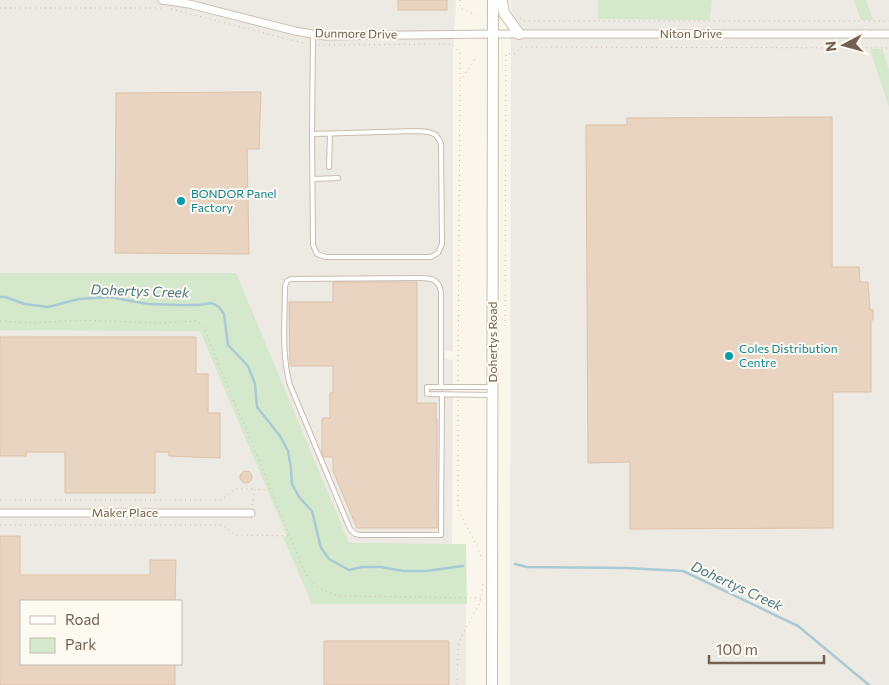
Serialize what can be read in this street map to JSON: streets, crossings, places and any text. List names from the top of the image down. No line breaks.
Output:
{"streets":{"main road":["Dohertys Road"],"street":["Dunmore Drive","Niton Drive","Maker Place"]},"crossings":[["Dunmore Drive","Niton Drive"],["Dunmore Drive","Dohertys Road"],["Niton Drive","Dohertys Road"]],"water":["Dohertys Creek"],"places":["BONDOR Panel Factory","Coles Distribution Centre"],"legend":["Road","Park"],"scale_bar":"100 m","north":"left"}
